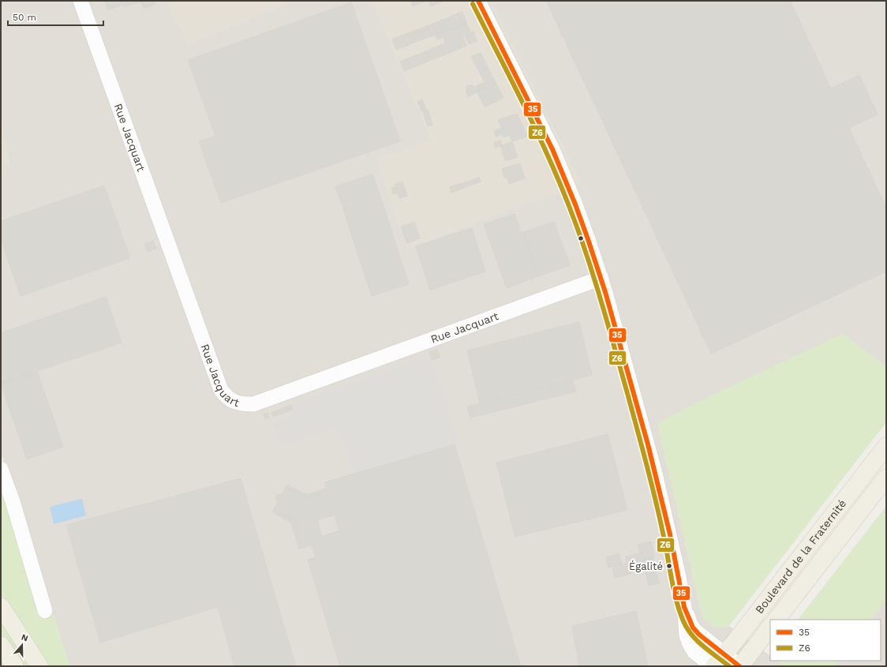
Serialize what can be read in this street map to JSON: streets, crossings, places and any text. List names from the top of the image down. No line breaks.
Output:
{"streets":{"main road":["Boulevard de la Fraternité"],"street":["Rue Jacquart"]},"places":["Égalité"],"lines":["transit line 35","transit line Z6"],"legend":["35","Z6"],"scale_bar":"50 m","north":"top"}
